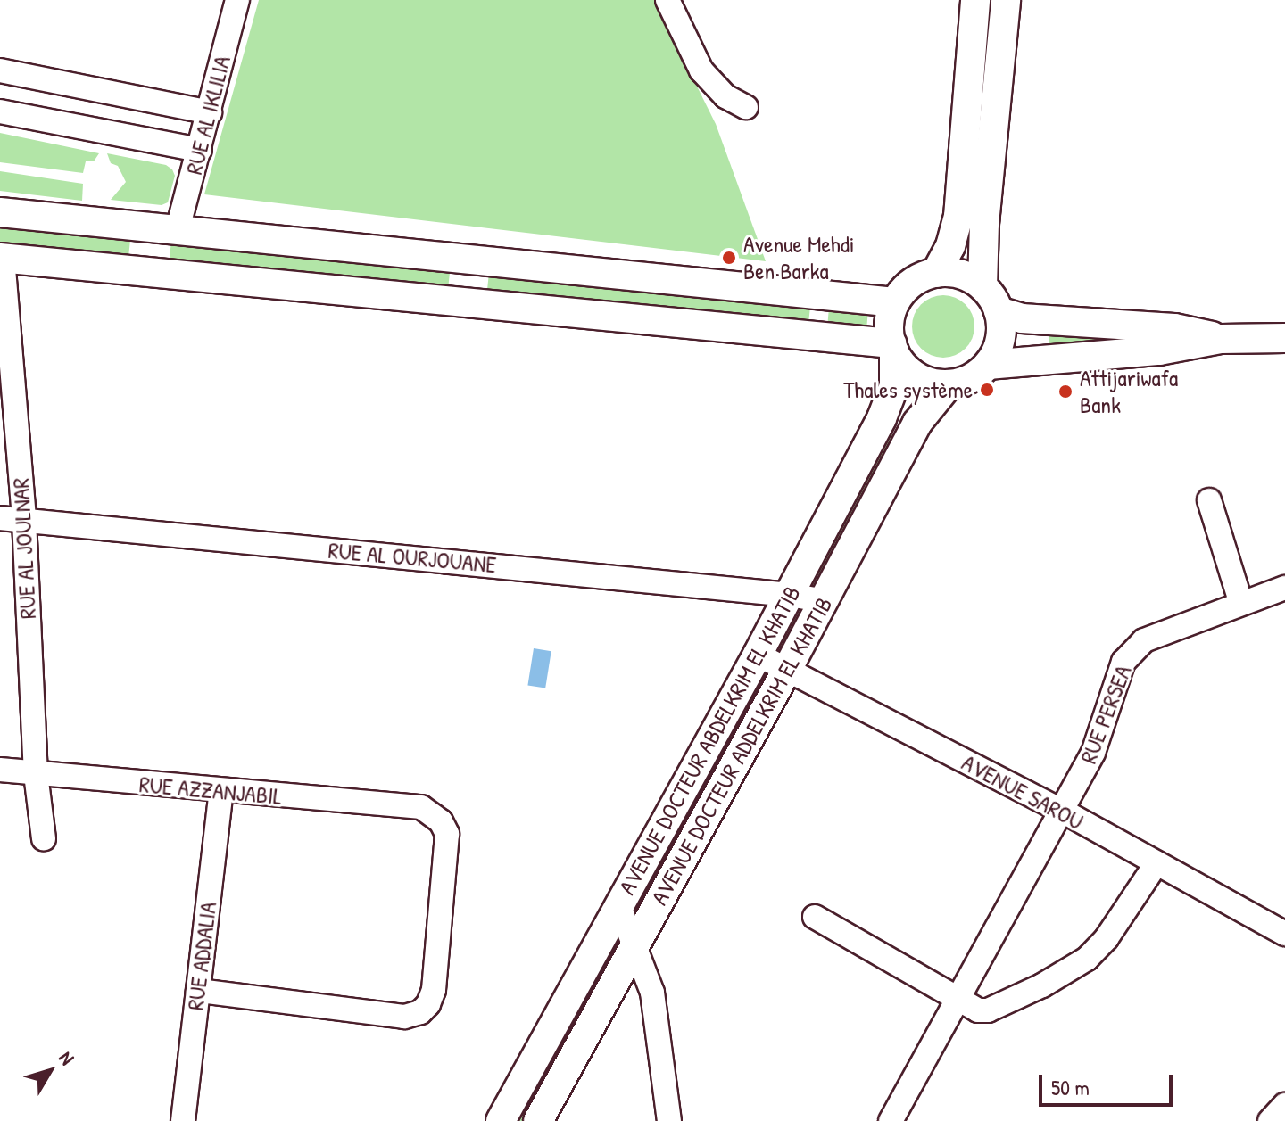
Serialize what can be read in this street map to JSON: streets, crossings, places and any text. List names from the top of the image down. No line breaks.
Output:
{"streets":{"main road":["AVENUE DOCTEUR ABDELKRIM EL KHATIB","AVENUE DOCTEUR ADDELKRIM EL KHATIB"],"street":["RUE AL IKLILIA","RUE AL JOULNAR","RUE AL OURJOUANE","RUE PERSEA","RUE AZZANJABIL","AVENUE SAROU","RUE ADDALIA"]},"crossings":[["RUE AL JOULNAR","RUE AL OURJOUANE"],["RUE AL JOULNAR","RUE AZZANJABIL"],["RUE AL OURJOUANE","AVENUE DOCTEUR ABDELKRIM EL KHATIB"],["RUE AL OURJOUANE","AVENUE DOCTEUR ADDELKRIM EL KHATIB"],["RUE PERSEA","AVENUE SAROU"],["AVENUE DOCTEUR ABDELKRIM EL KHATIB","AVENUE DOCTEUR ADDELKRIM EL KHATIB"],["AVENUE DOCTEUR ABDELKRIM EL KHATIB","AVENUE SAROU"],["AVENUE DOCTEUR ADDELKRIM EL KHATIB","AVENUE SAROU"],["RUE AZZANJABIL","RUE ADDALIA"]],"places":["Avenue Mehdi Ben Barka","Thales système","Attijariwafa Bank"],"scale_bar":"50 m","north":"top right"}
